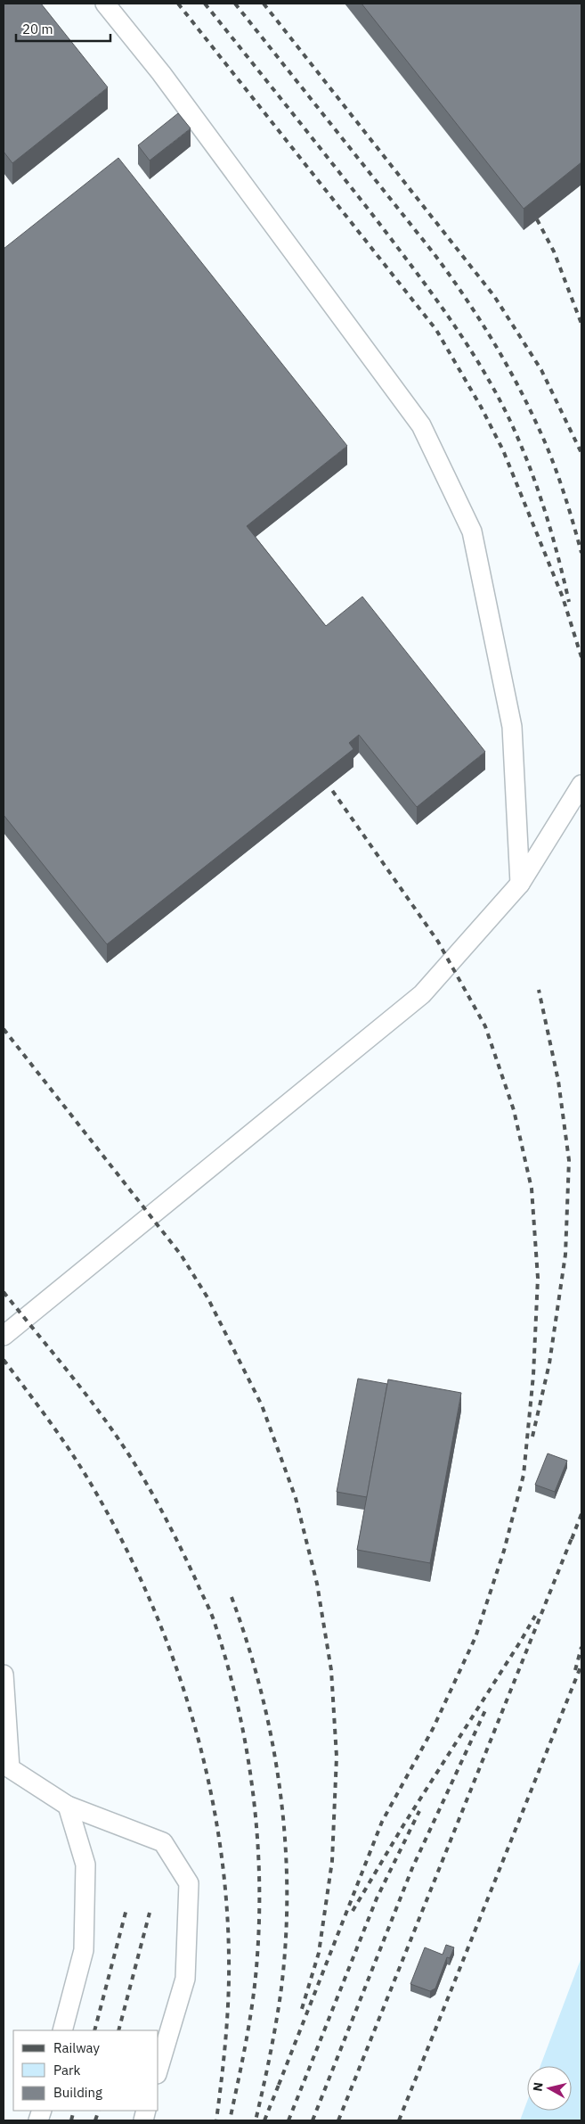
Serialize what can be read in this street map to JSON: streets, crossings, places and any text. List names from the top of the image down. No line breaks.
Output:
{"legend":["Railway","Park","Building"],"scale_bar":"20 m","north":"left"}
